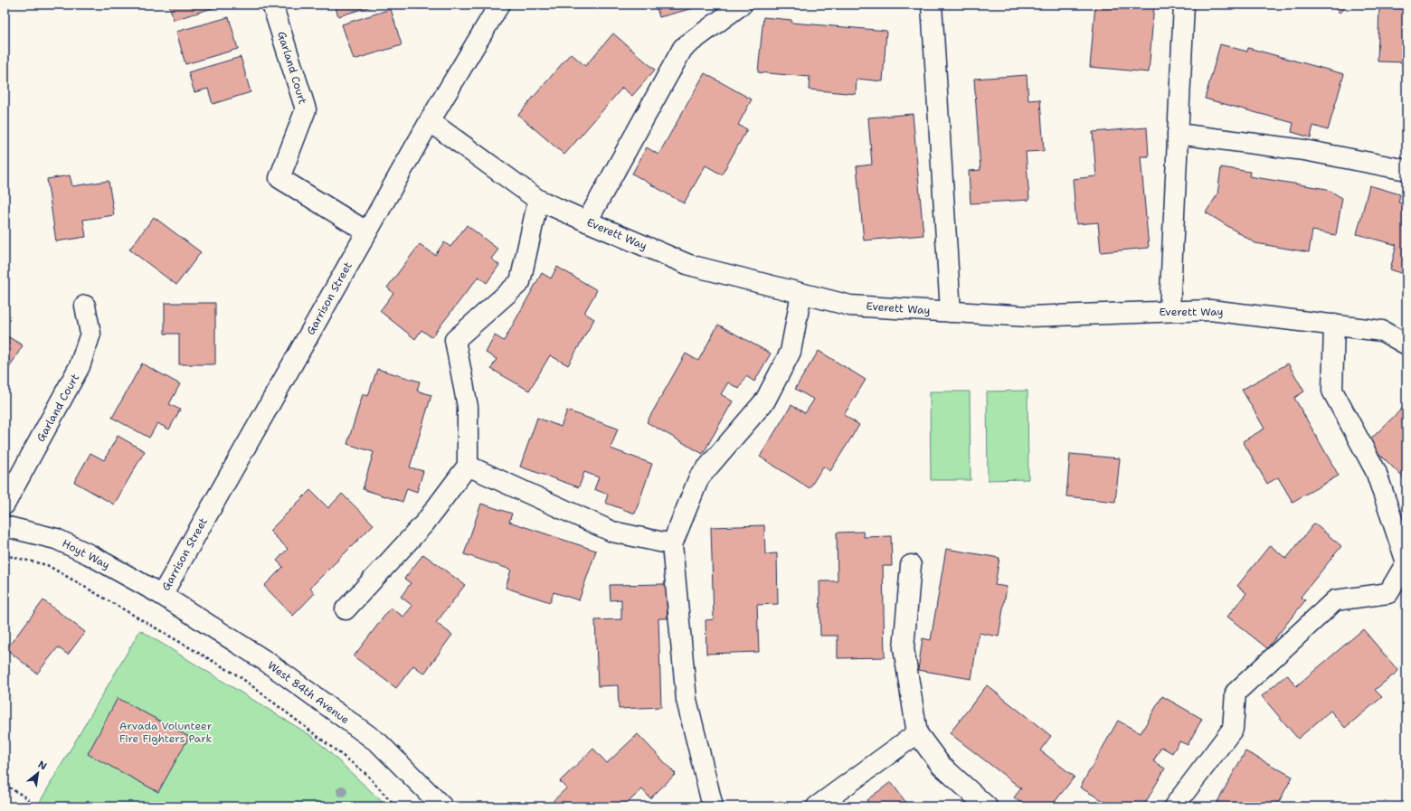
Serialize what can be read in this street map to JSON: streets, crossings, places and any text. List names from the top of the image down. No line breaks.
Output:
{"streets":{"street":["Garland Court","Everett Way","Garrison Street","Hoyt Way","West 84th Avenue"]},"crossings":[["Garland Court","Garrison Street"],["Everett Way","Garrison Street"],["Garrison Street","Hoyt Way"],["Garrison Street","West 84th Avenue"],["Hoyt Way","West 84th Avenue"]],"parks":["Arvada Volunteer Fire Fighters Park"],"north":"top right"}
